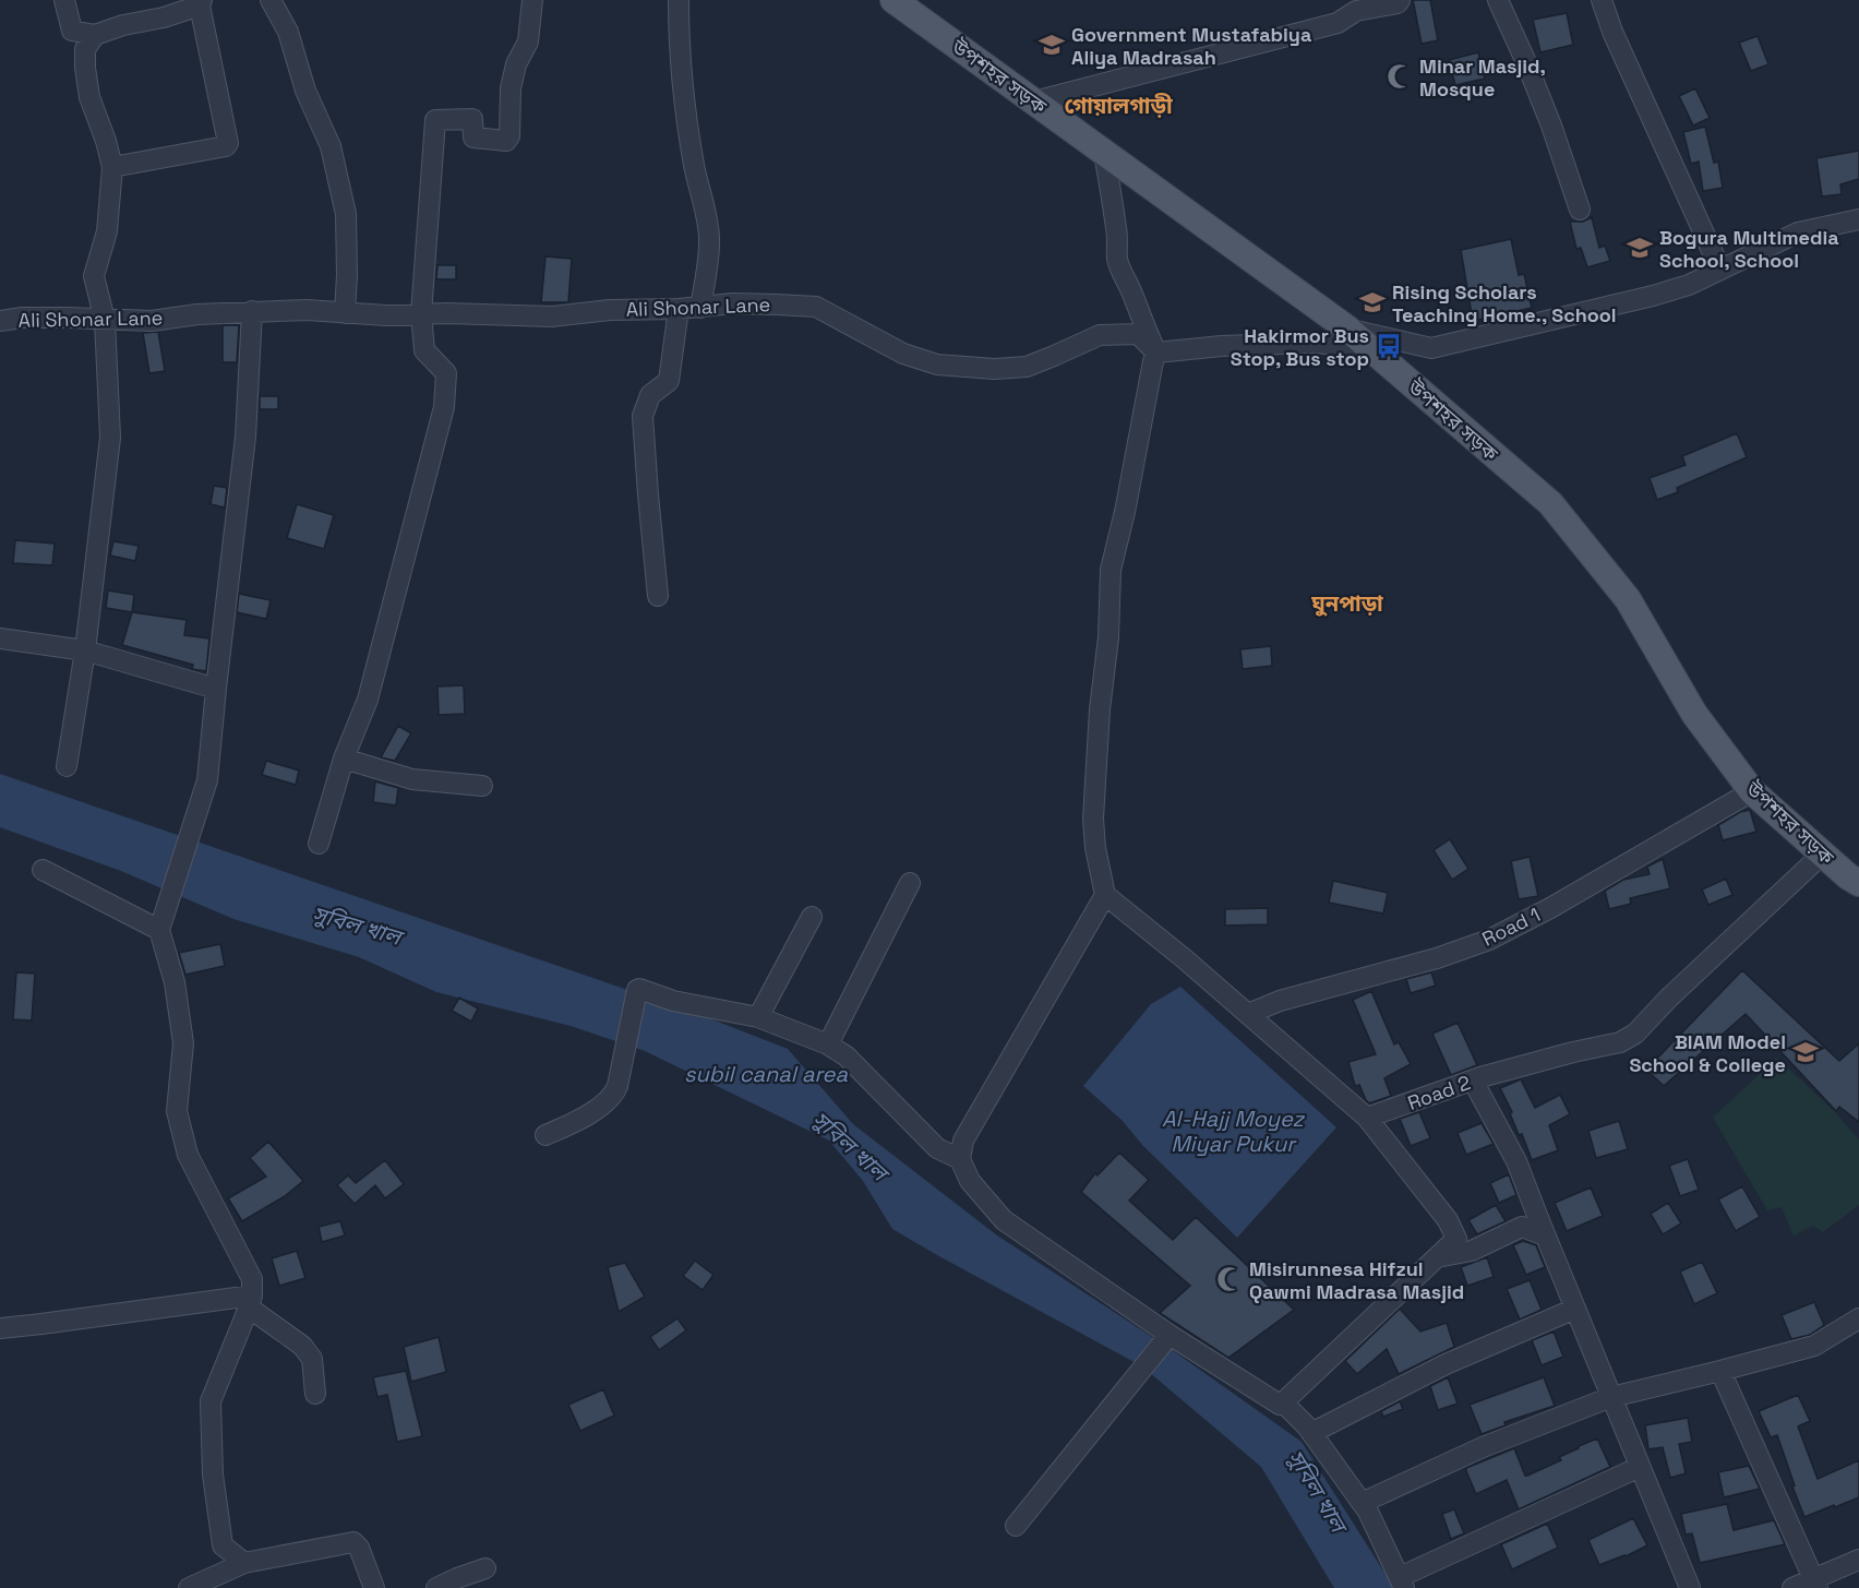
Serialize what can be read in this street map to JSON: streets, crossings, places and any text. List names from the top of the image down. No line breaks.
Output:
{"streets":{"main road":["উপশহর সড়ক"],"street":["Ali Shonar Lane","Road 1","Road 2"]},"crossings":[["উপশহর সড়ক","Road 1"],["উপশহর সড়ক","Road 2"]],"districts":["গোয়ালগাড়ী","ঘুনপাড়া"],"water":["সুবিল খাল","subil canal area","Al-Hajj Moyez Miyar Pukur"],"places":{"school or university":["Government Mustafabiya Aliya Madrasah","Bogura Multimedia School, School","Rising Scholars Teaching Home., School","BIAM Model School & College"],"mosque":["Minar Masjid, Mosque","Misirunnesa Hifzul Qawmi Madrasa Masjid"],"bus stop":["Hakirmor Bus Stop, Bus stop"]}}
